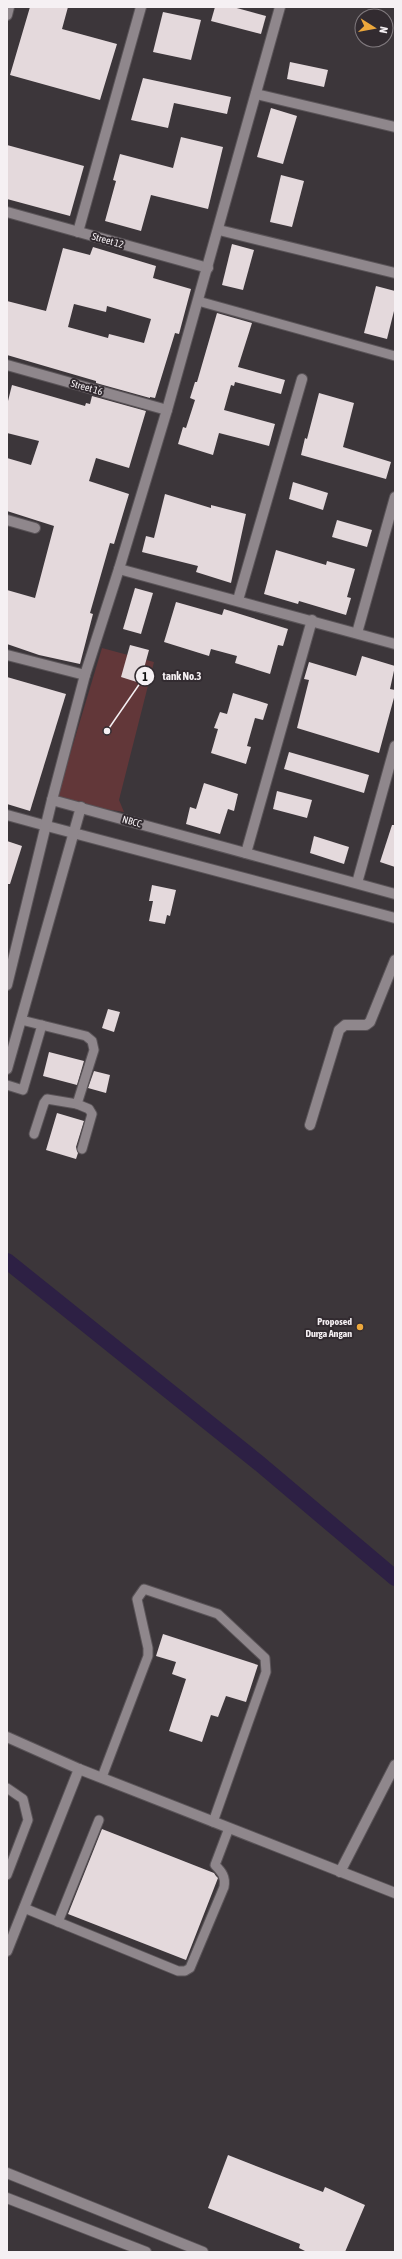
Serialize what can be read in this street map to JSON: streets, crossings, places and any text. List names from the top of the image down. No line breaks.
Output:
{"streets":{"street":["Street 12","Street 16","NBCC"]},"places":["tank No.3","Proposed Durga Angan"],"north":"right"}
